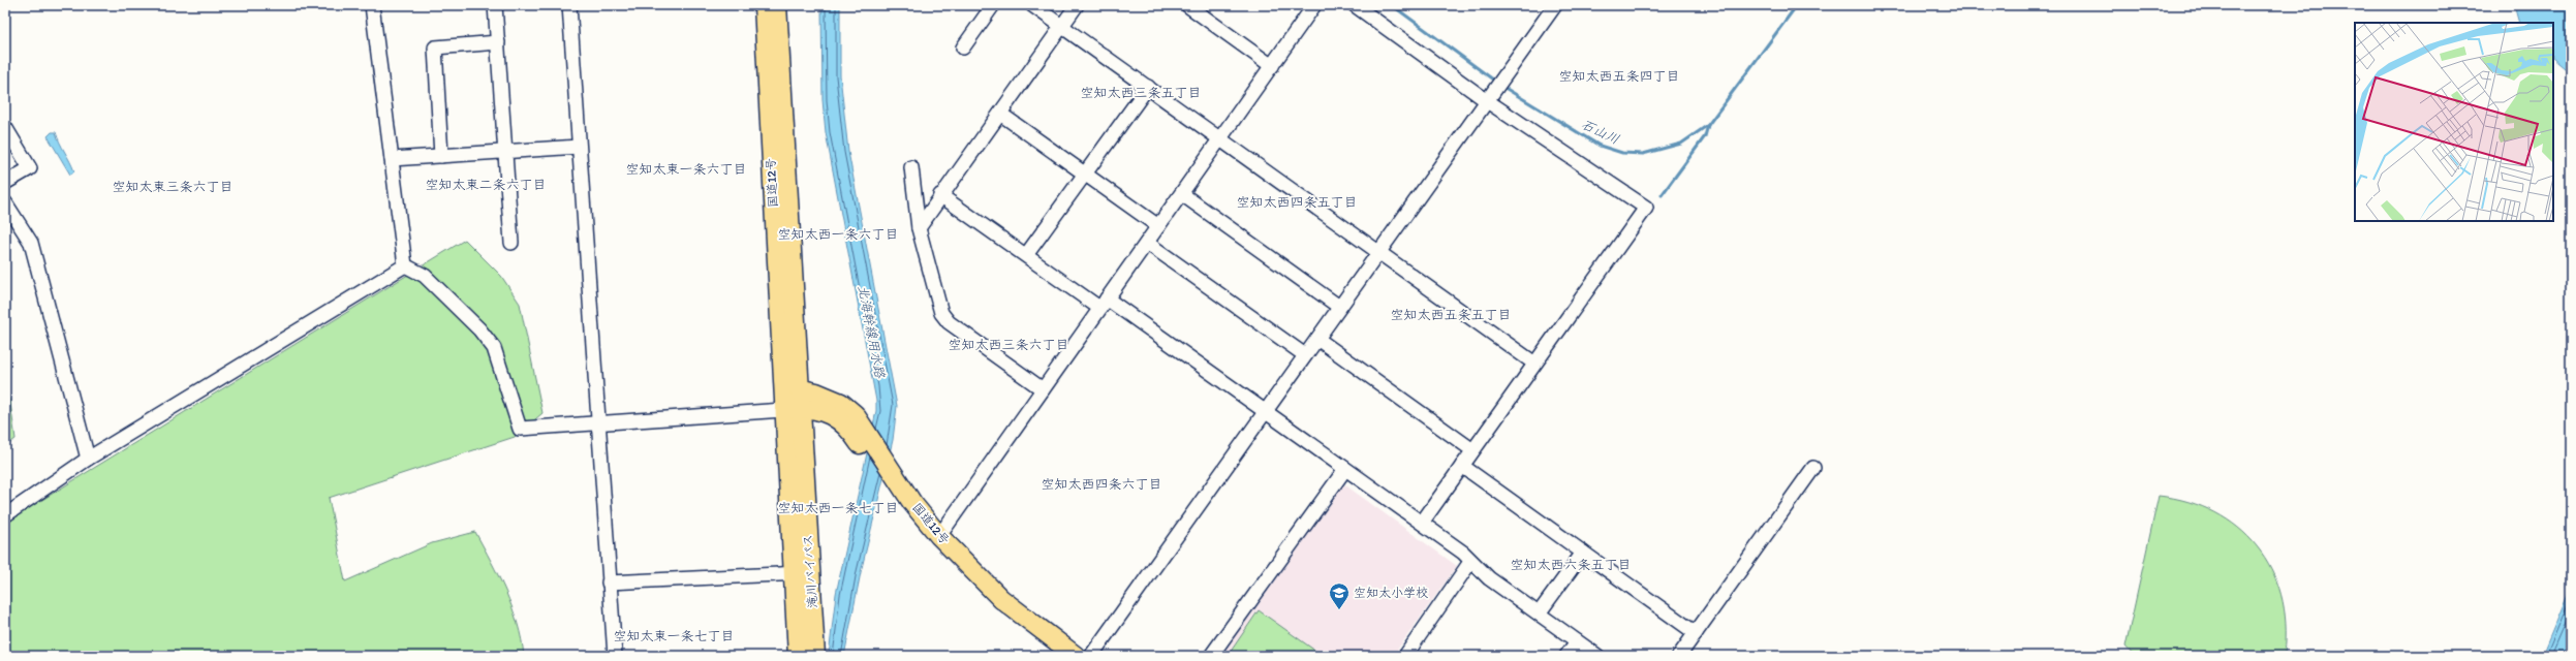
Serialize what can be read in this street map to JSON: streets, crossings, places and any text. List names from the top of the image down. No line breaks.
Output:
{"streets":{"highway":["国道12号","滝川バイパス"]},"crossings":[["国道12号","滝川バイパス"]],"districts":["空知太西五条四丁目","空知太西三条五丁目","空知太東一条六丁目","空知太東二条六丁目","空知太東三条六丁目","空知太西四条五丁目","空知太西一条六丁目","空知太西五条五丁目","空知太西三条六丁目","空知太西四条六丁目","空知太西一条七丁目","空知太西六条五丁目","空知太東一条七丁目"],"water":["石山川","北海幹線用水路"],"places":{"school or university":["空知太小学校"]}}
